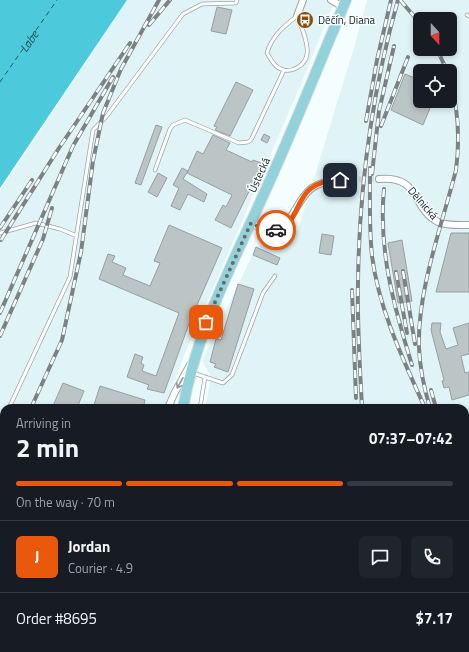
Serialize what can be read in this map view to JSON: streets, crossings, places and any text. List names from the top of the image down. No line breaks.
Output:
{"streets":{"main road":["Ústecká"],"street":["Dělnická"]},"water":["Labe"],"places":{"bus stop":["Děčín, Diana"]},"north":"bottom","page":{"heading":["2 min","Arriving in","07:37–07:42"],"panel":["Jordan","Courier · 4.9","Order #8695","$7.17"],"bar":"On the way · 70 m","round":"J"}}
